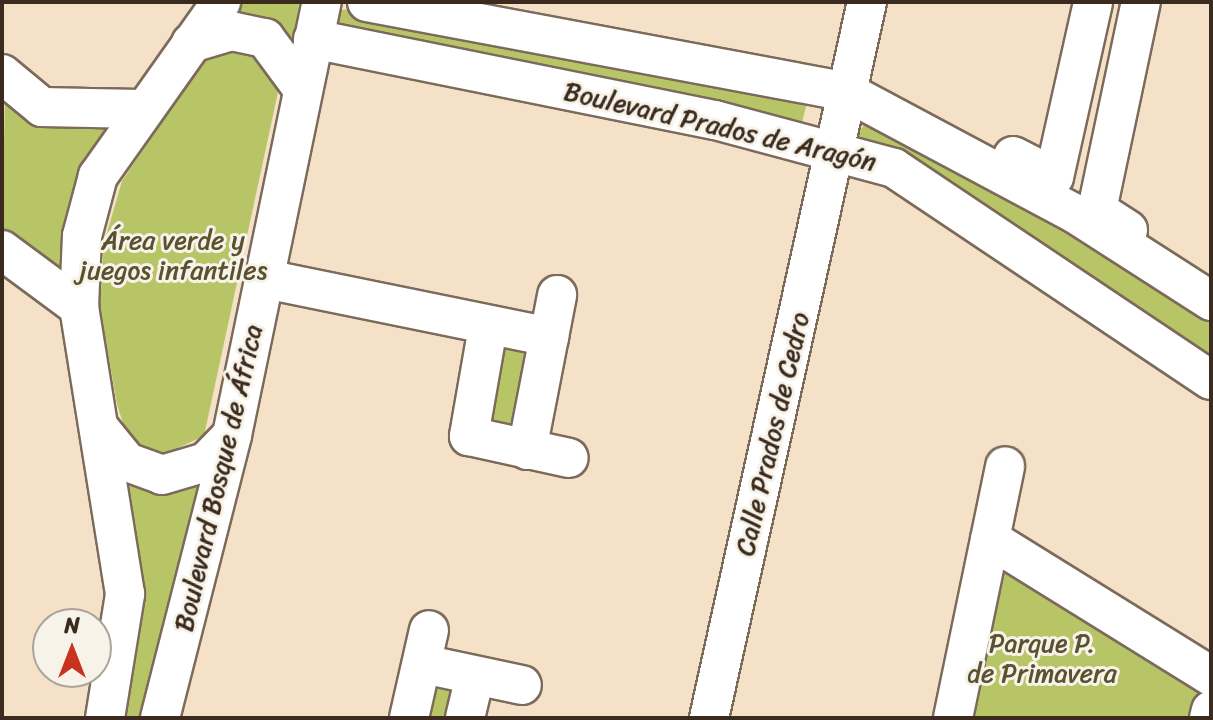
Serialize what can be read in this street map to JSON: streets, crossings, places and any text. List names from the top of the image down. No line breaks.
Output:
{"streets":{"street":["Boulevard Prados de Aragón","Calle Prados de Cedro","Boulevard Bosque de África"]},"crossings":[["Boulevard Prados de Aragón","Calle Prados de Cedro"],["Boulevard Prados de Aragón","Boulevard Bosque de África"]],"parks":["Área verde y juegos infantiles","Parque P. de Primavera"],"north":"top"}
